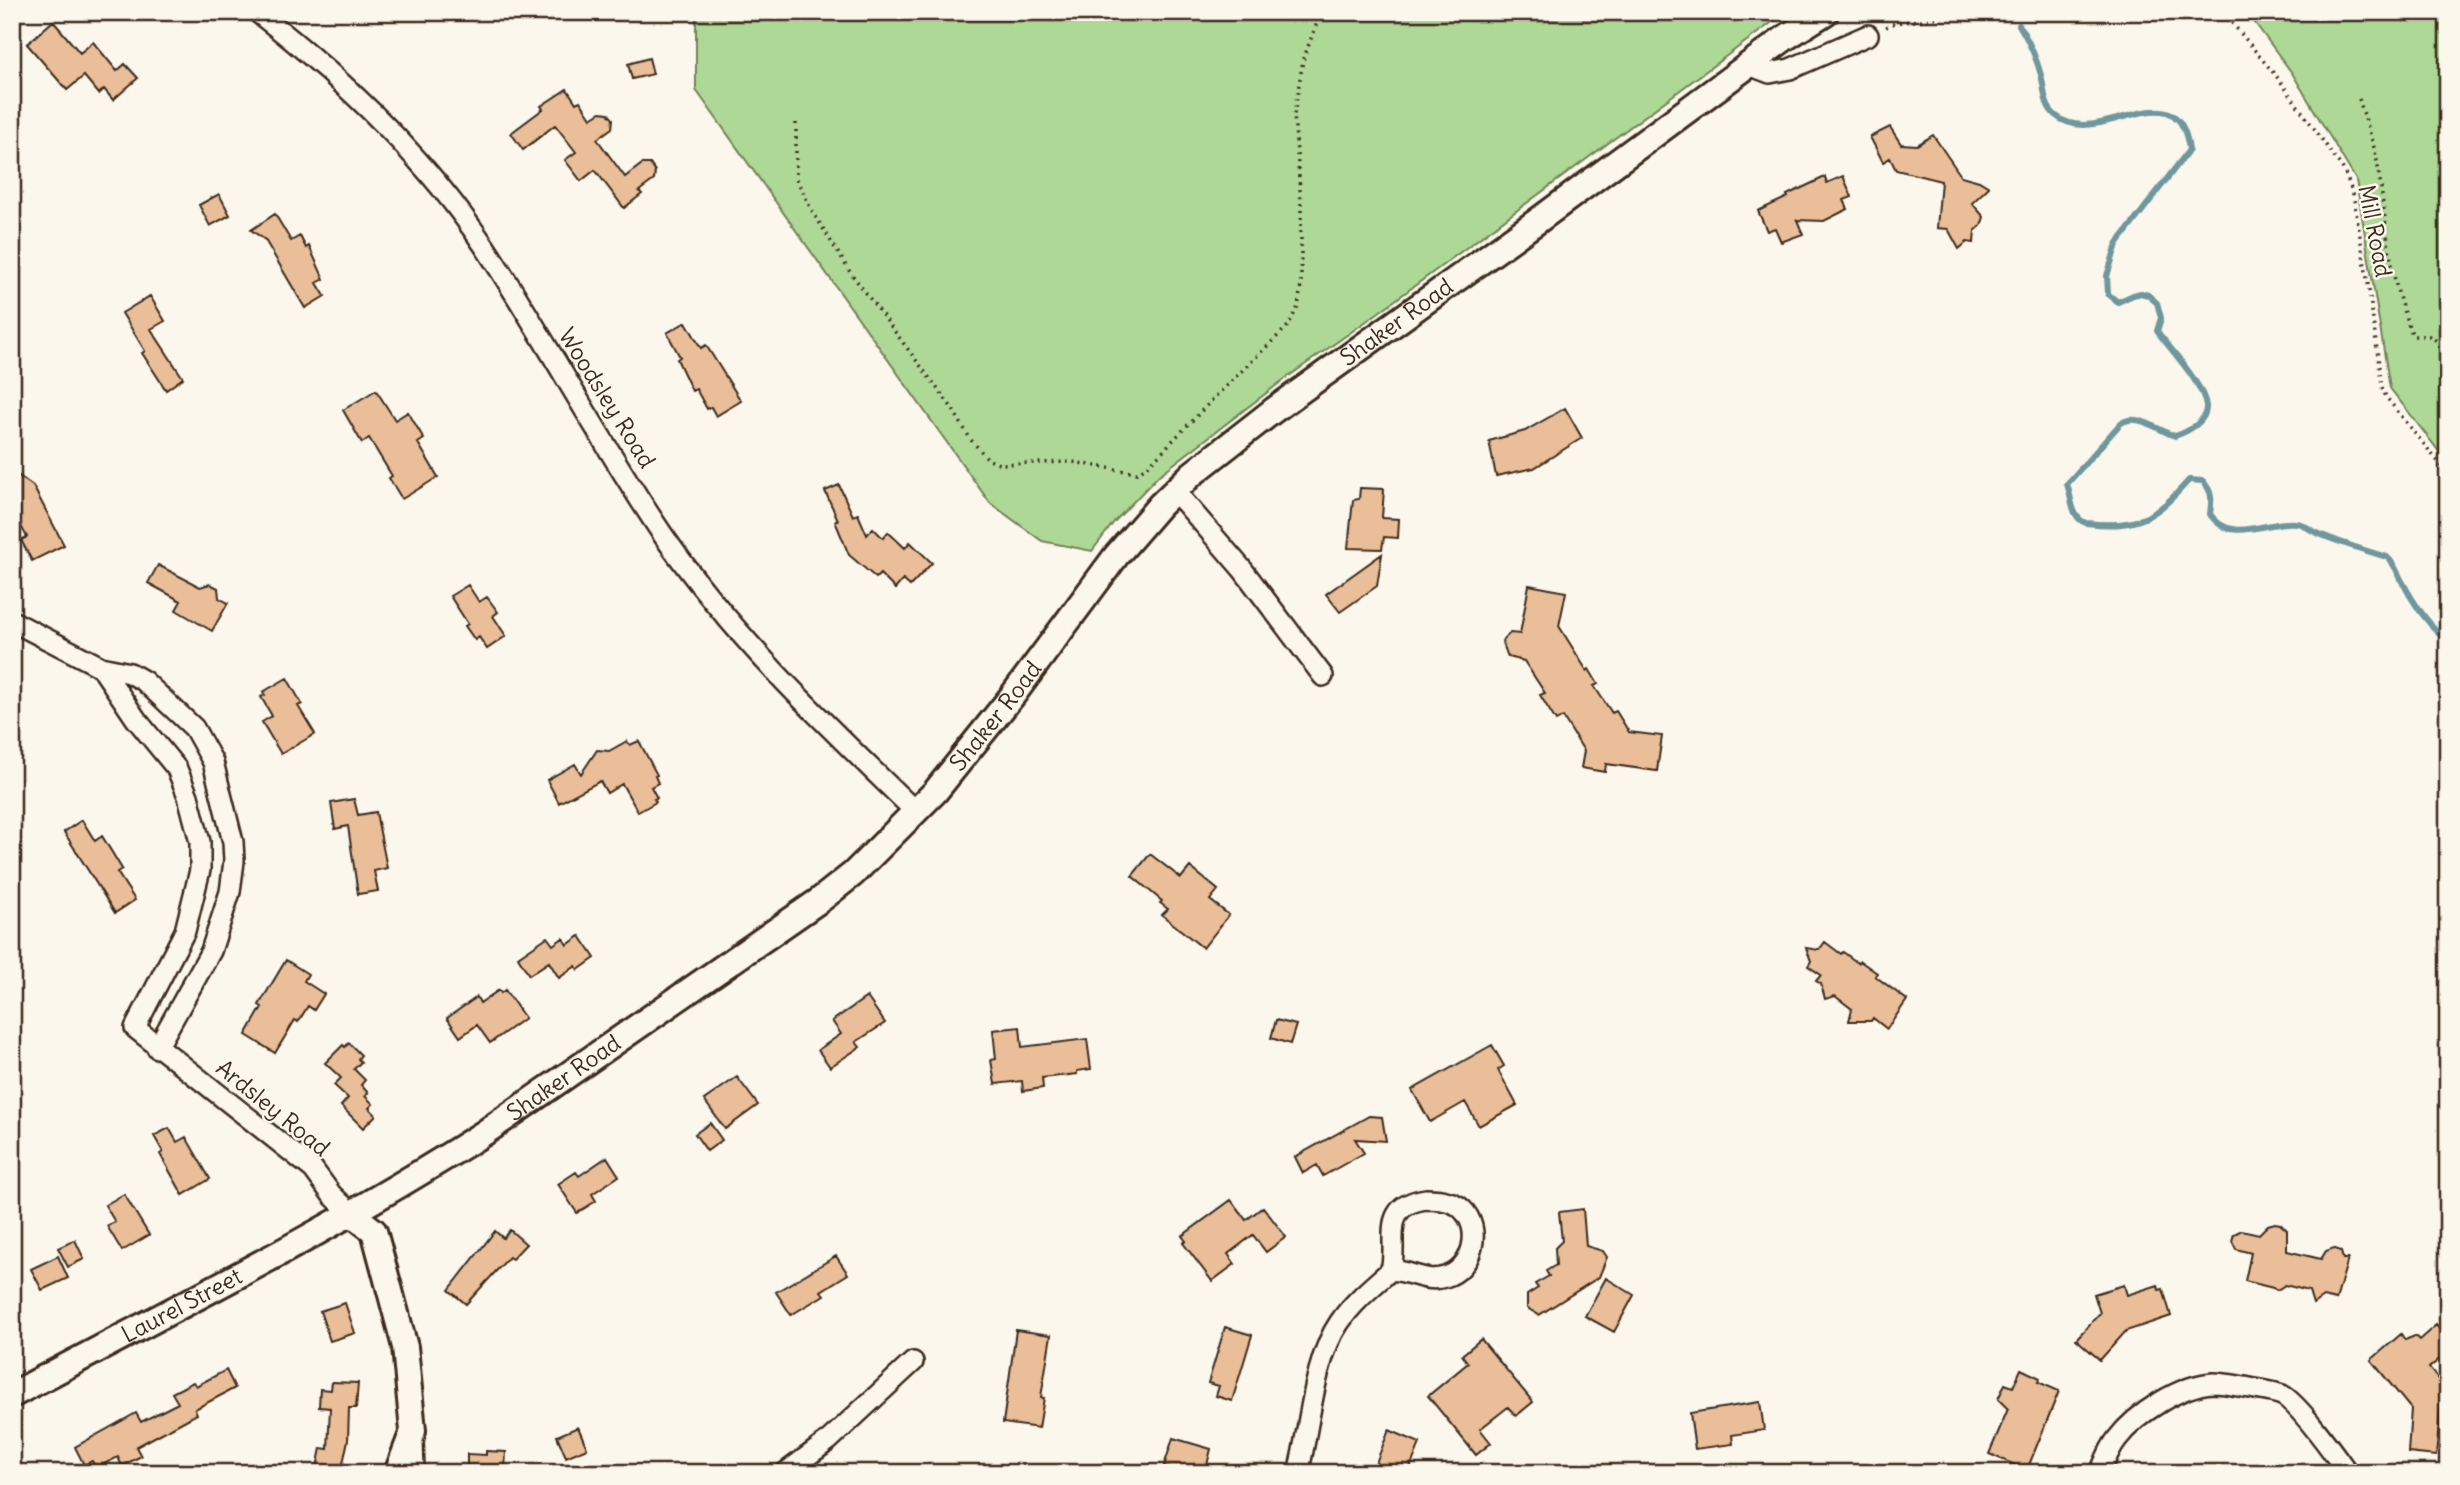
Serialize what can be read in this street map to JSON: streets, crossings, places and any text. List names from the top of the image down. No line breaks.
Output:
{"streets":{"main road":["Shaker Road","Laurel Street"],"street":["Woodsley Road","Ardsley Road"],"path":["Mill Road"]},"crossings":[["Shaker Road","Woodsley Road"],["Shaker Road","Ardsley Road"],["Shaker Road","Laurel Street"],["Ardsley Road","Laurel Street"]]}
